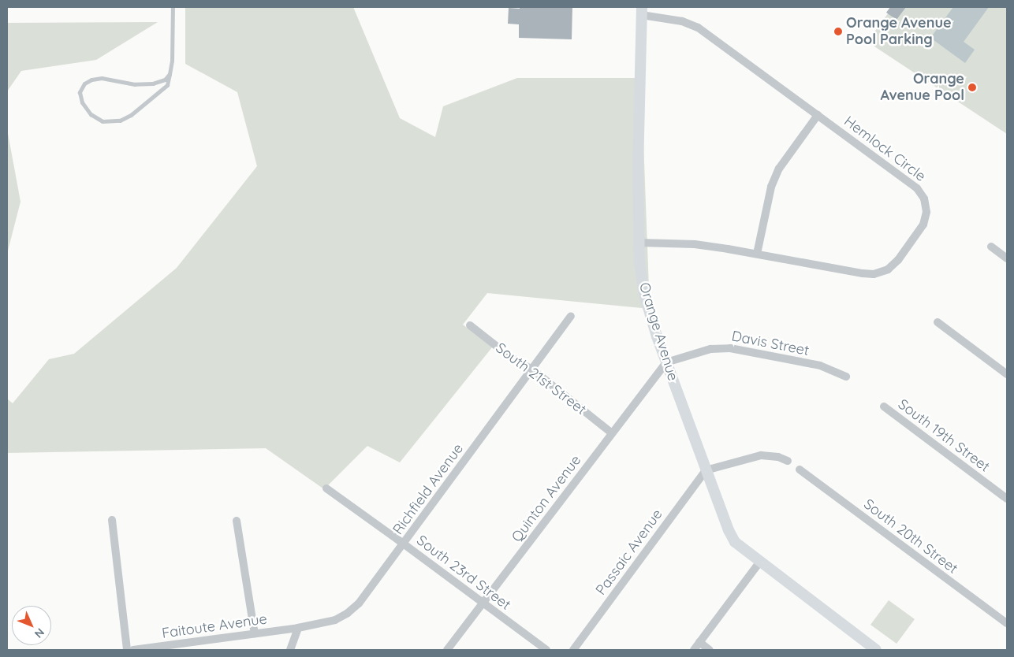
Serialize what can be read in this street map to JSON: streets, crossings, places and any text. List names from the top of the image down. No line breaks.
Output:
{"streets":{"street":["Hemlock Circle","Orange Avenue","Davis Street","South 21st Street","South 19th Street","Richfield Avenue","Quinton Avenue","South 20th Street","Passaic Avenue","South 23rd Street","Faitoute Avenue"]},"crossings":[["Hemlock Circle","Orange Avenue"],["Orange Avenue","Davis Street"],["Orange Avenue","Quinton Avenue"],["Orange Avenue","Passaic Avenue"],["Davis Street","Quinton Avenue"],["South 21st Street","Richfield Avenue"],["South 21st Street","Quinton Avenue"],["Richfield Avenue","South 23rd Street"],["Richfield Avenue","Faitoute Avenue"],["Quinton Avenue","South 23rd Street"]],"places":["Orange Avenue Pool Parking","Orange Avenue Pool"],"north":"bottom right"}
